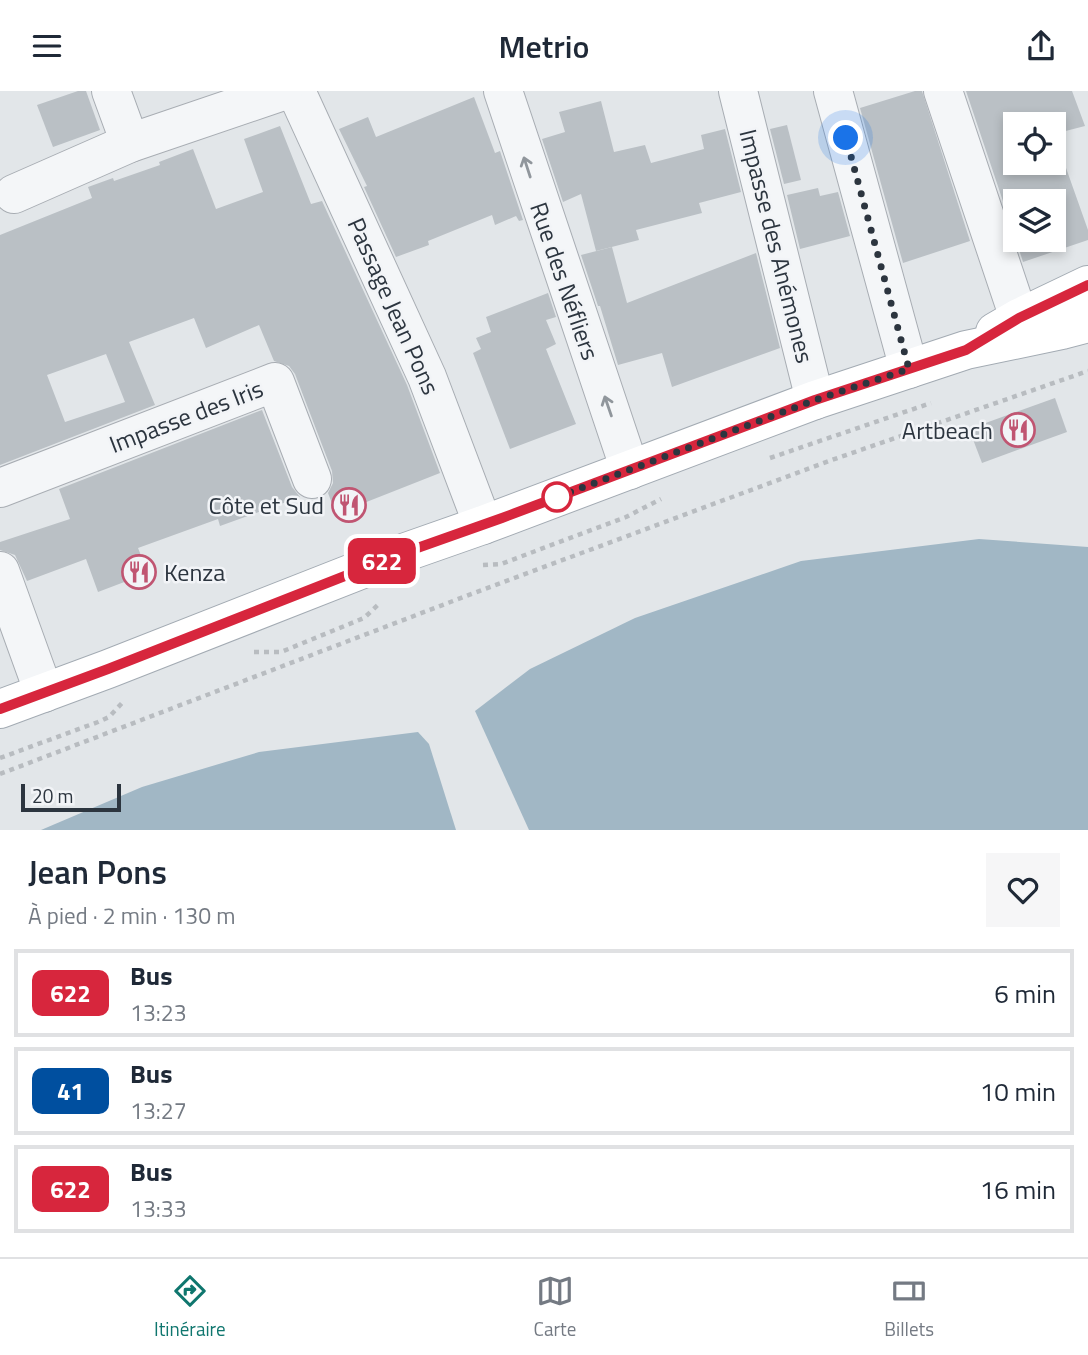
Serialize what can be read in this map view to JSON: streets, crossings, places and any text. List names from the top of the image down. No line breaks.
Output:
{"streets":{"street":["Impasse des Anémones","Rue des Néfliers","Passage Jean Pons","Impasse des Iris"]},"places":{"restaurant":["Artbeach","Côte et Sud","Kenza"]},"lines":["bus line 622"],"scale_bar":"20 m","page":{"header":"Metrio","on_map":"622","scale":"20 m","heading":["Jean Pons","À pied · 2 min · 130 m"],"list":[{"mark":"622","name":"Bus","note":"13:23","value":"6 min"},{"mark":"41","name":"Bus","note":"13:27","value":"10 min"},{"mark":"622","name":"Bus","note":"13:33","value":"16 min"}],"tabs":["Itinéraire","Carte","Billets"]}}
